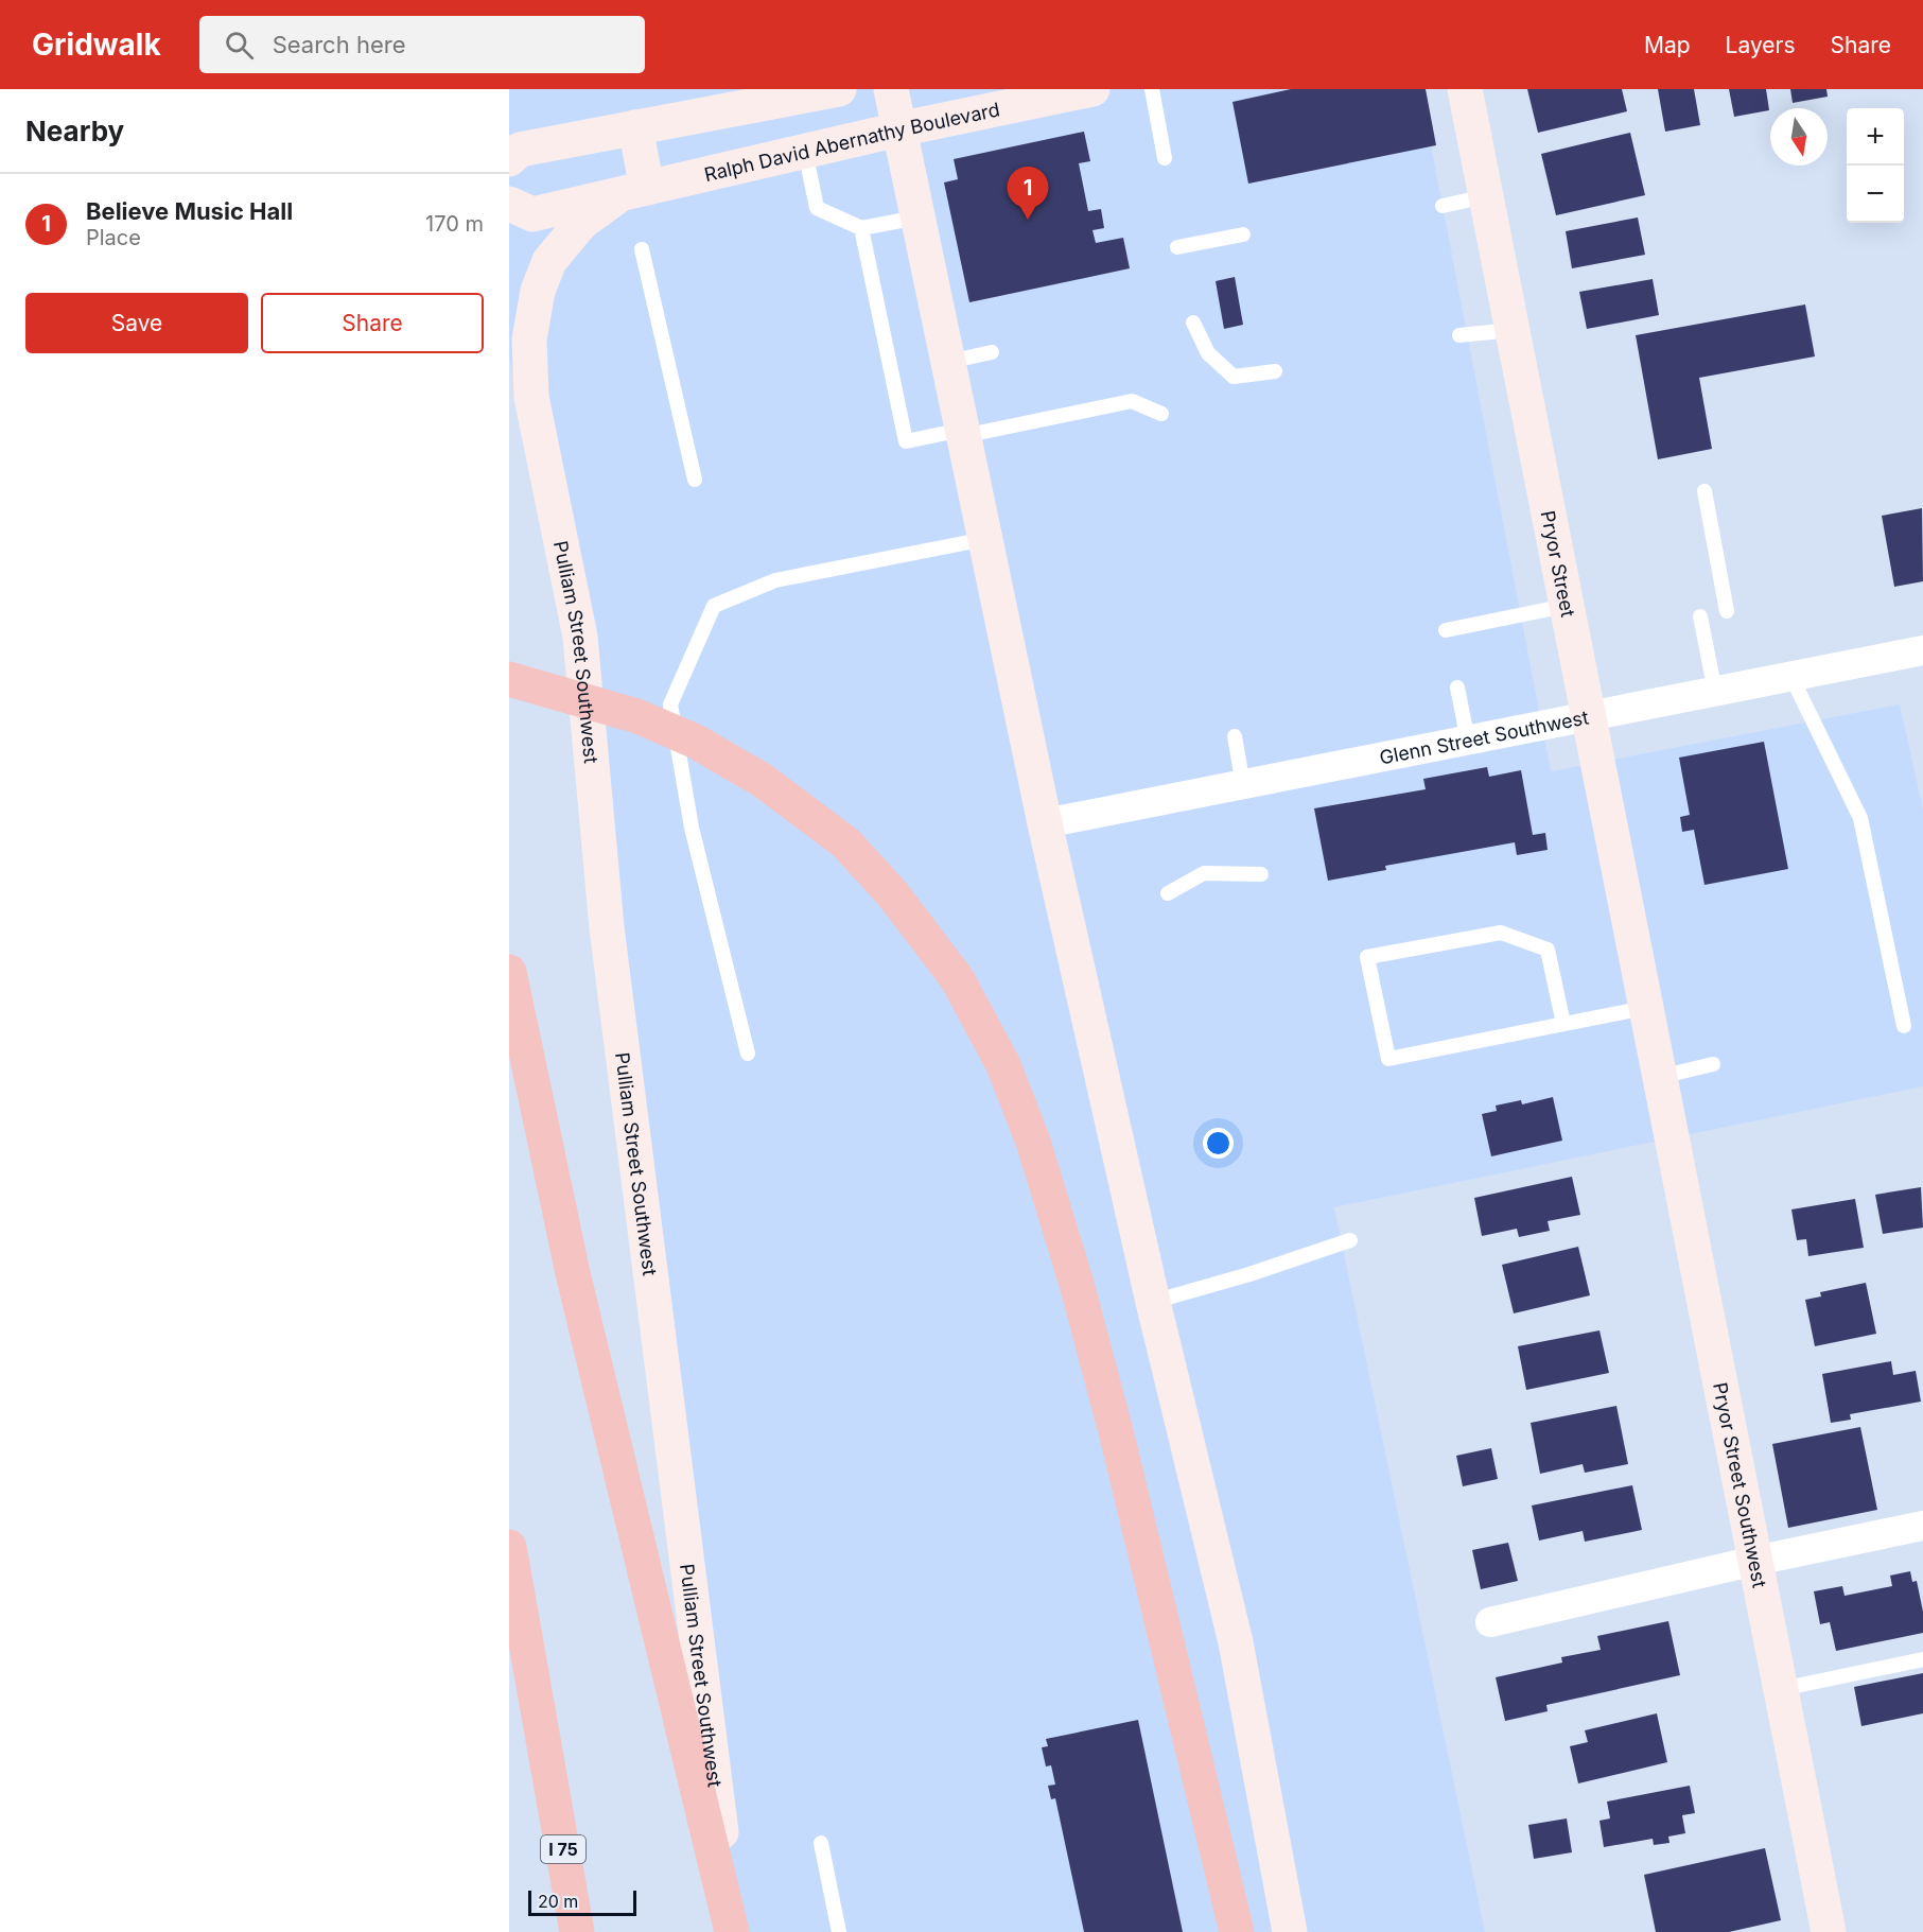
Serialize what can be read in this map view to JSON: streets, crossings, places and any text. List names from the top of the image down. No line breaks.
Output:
{"streets":{"highway":["I 75"],"main road":["Ralph David Abernathy Boulevard","Pryor Street","Pulliam Street Southwest","Pryor Street Southwest"],"street":["Glenn Street Southwest"]},"crossings":[["Ralph David Abernathy Boulevard","Pulliam Street Southwest"],["Pryor Street","Glenn Street Southwest"],["Pryor Street","Pryor Street Southwest"]],"scale_bar":"20 m","north":"bottom","page":{"header":"Gridwalk","search":"Search here","nav":["Map","Layers","Share"],"heading":"Nearby","map_buttons":["+","−"],"pins":"1","list":[{"mark":"1","name":"Believe Music Hall","note":"Place","value":"170 m"}],"buttons":["Save","Share"],"scale":"20 m"}}
